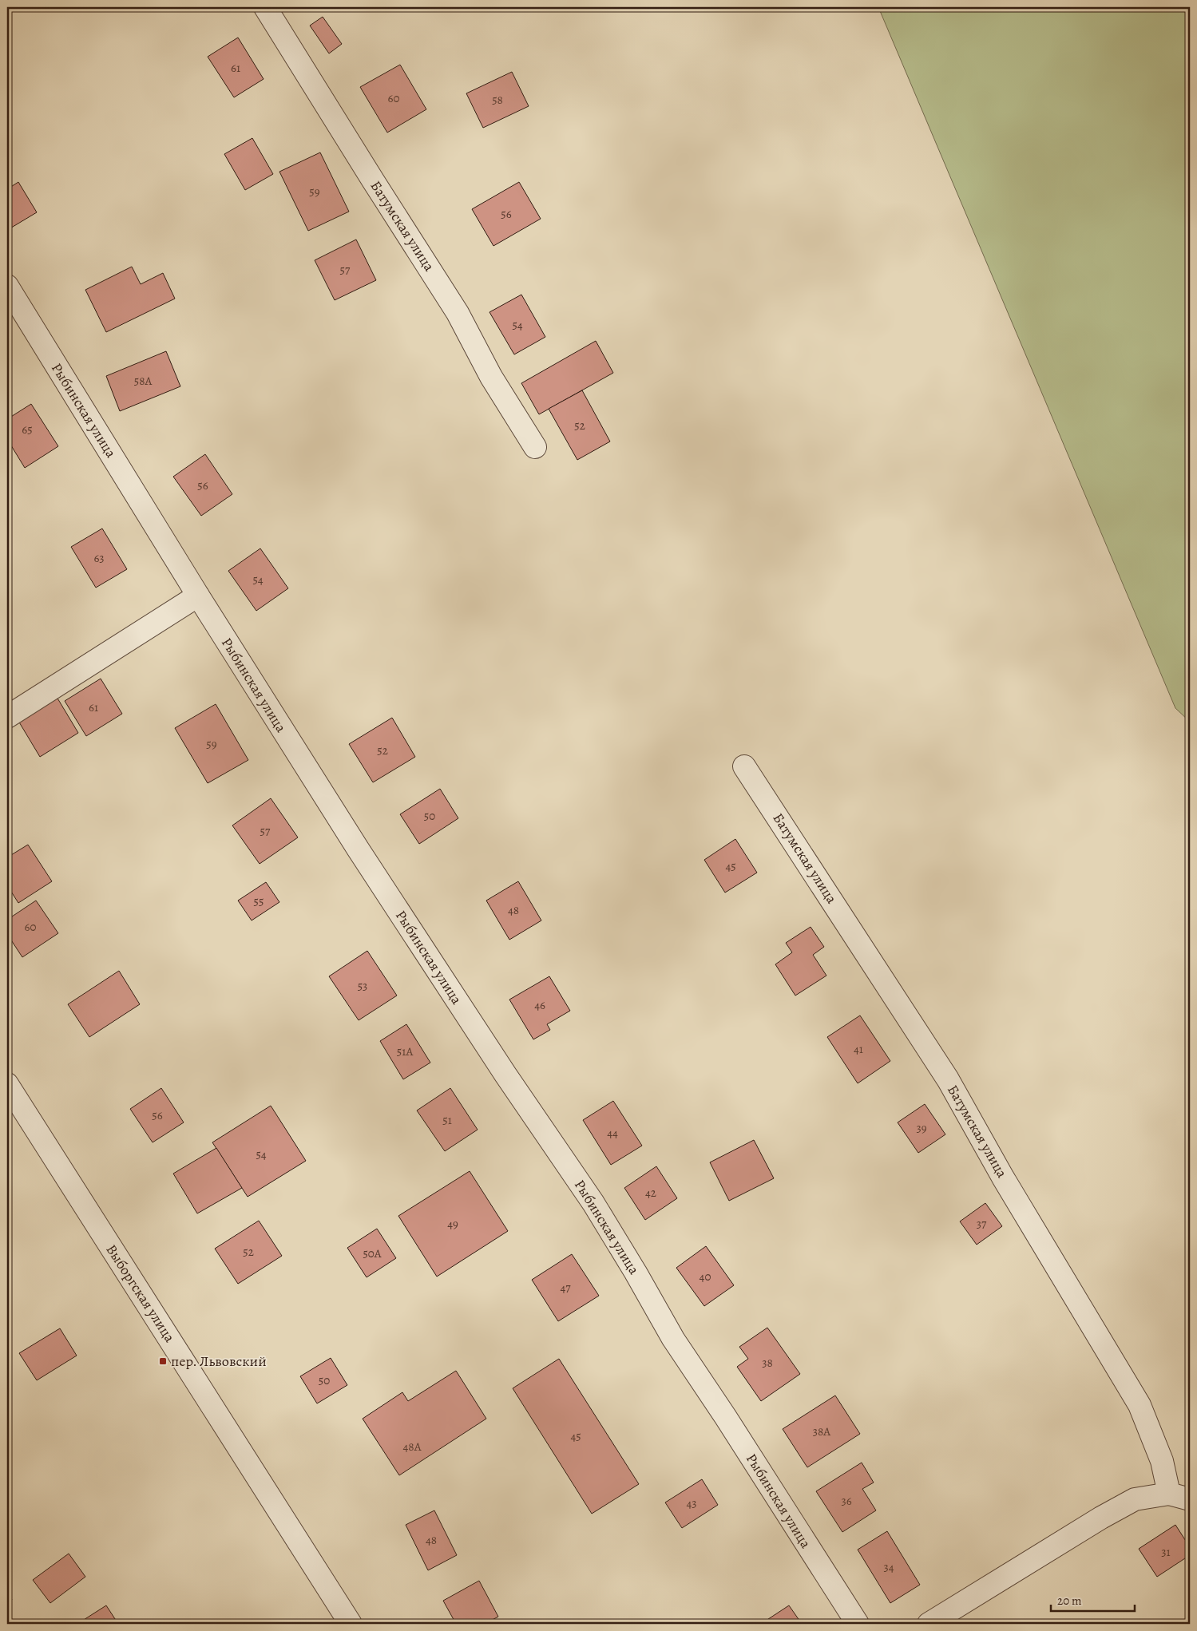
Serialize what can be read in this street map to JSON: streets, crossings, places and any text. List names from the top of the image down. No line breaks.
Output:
{"streets":{"street":["Батумская улица","Рыбинская улица","Выборгская улица"]},"places":{"transit":["пер. Львовский"]},"house_numbers":["61","60","58","59","56","57","54","58А","52","65","56","63","54","61","59","52","50","57","45","55","48","60","53","46","41","51А","56","51","39","44","54","42","49","37","52","50А","40","47","38","50","38А","45","48А","36","43","48","31","34"],"scale_bar":"20 m"}
